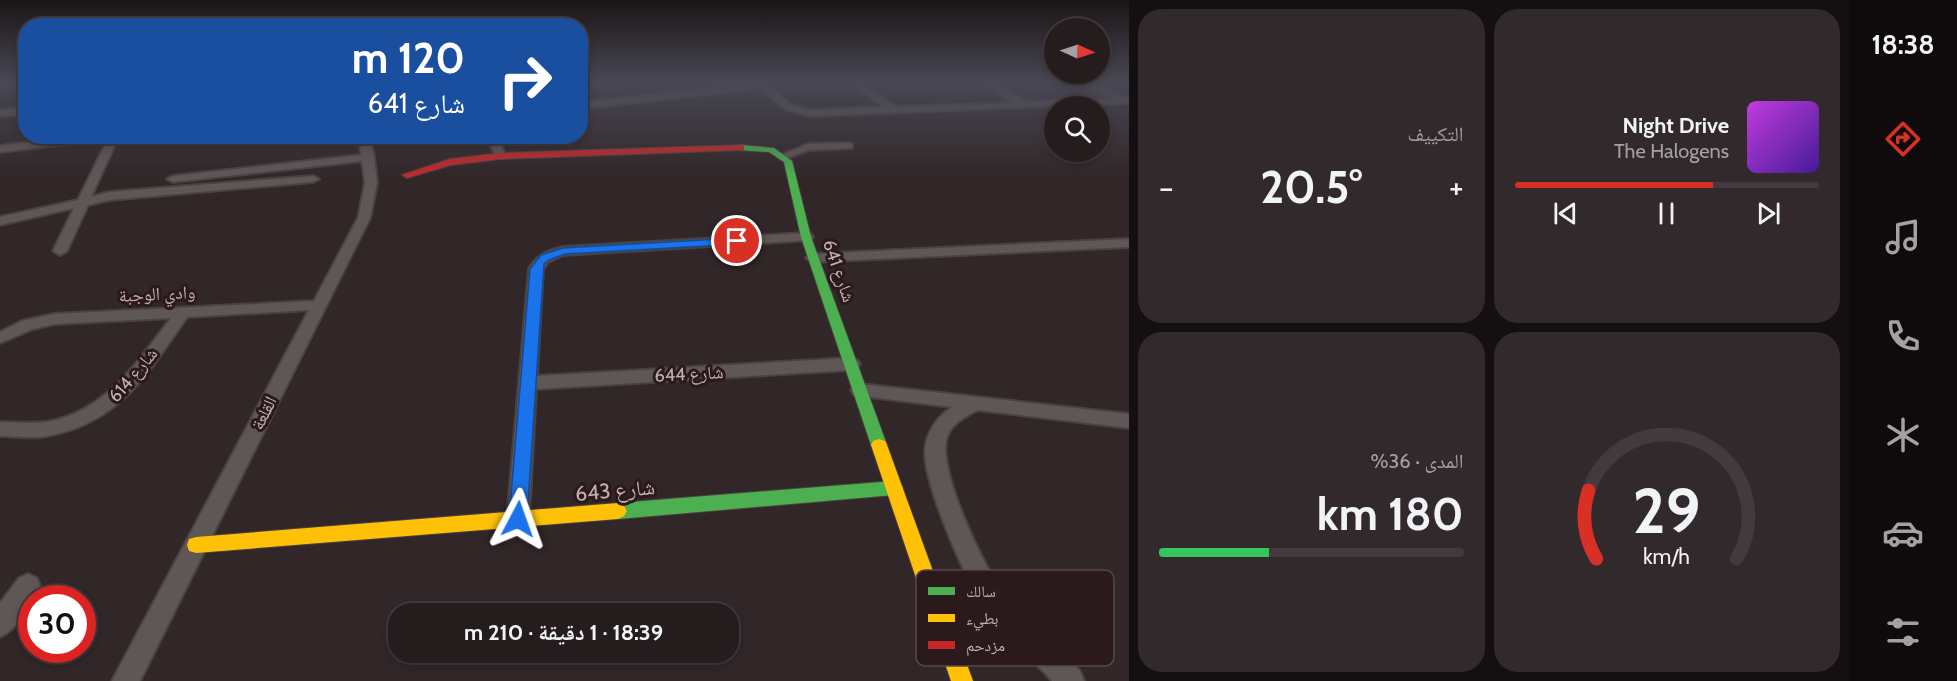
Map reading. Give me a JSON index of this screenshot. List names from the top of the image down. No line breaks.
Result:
{"streets":{"street":["شارع 641","وادي الوجبة","شارع 644","شارع 614","القلعة","شارع 643"]},"crossings":[["شارع 641","شارع 644"],["شارع 641","شارع 643"],["وادي الوجبة","شارع 614"],["وادي الوجبة","القلعة"],["القلعة","شارع 643"]],"legend":["سالك","بطيء","مزدحم"],"north":"right","page":{"tabs":"18:38","tile":["التكييف",["المدى · 36%","180 km"]],"turn":["120 m","شارع 641"],"song":["Night Drive","The Halogens"],"heat":["−","20.5°","+"],"limit":"30","trip":"18:39 · 1 دقيقة · 210 m","gauge":["29","km/h"]}}
